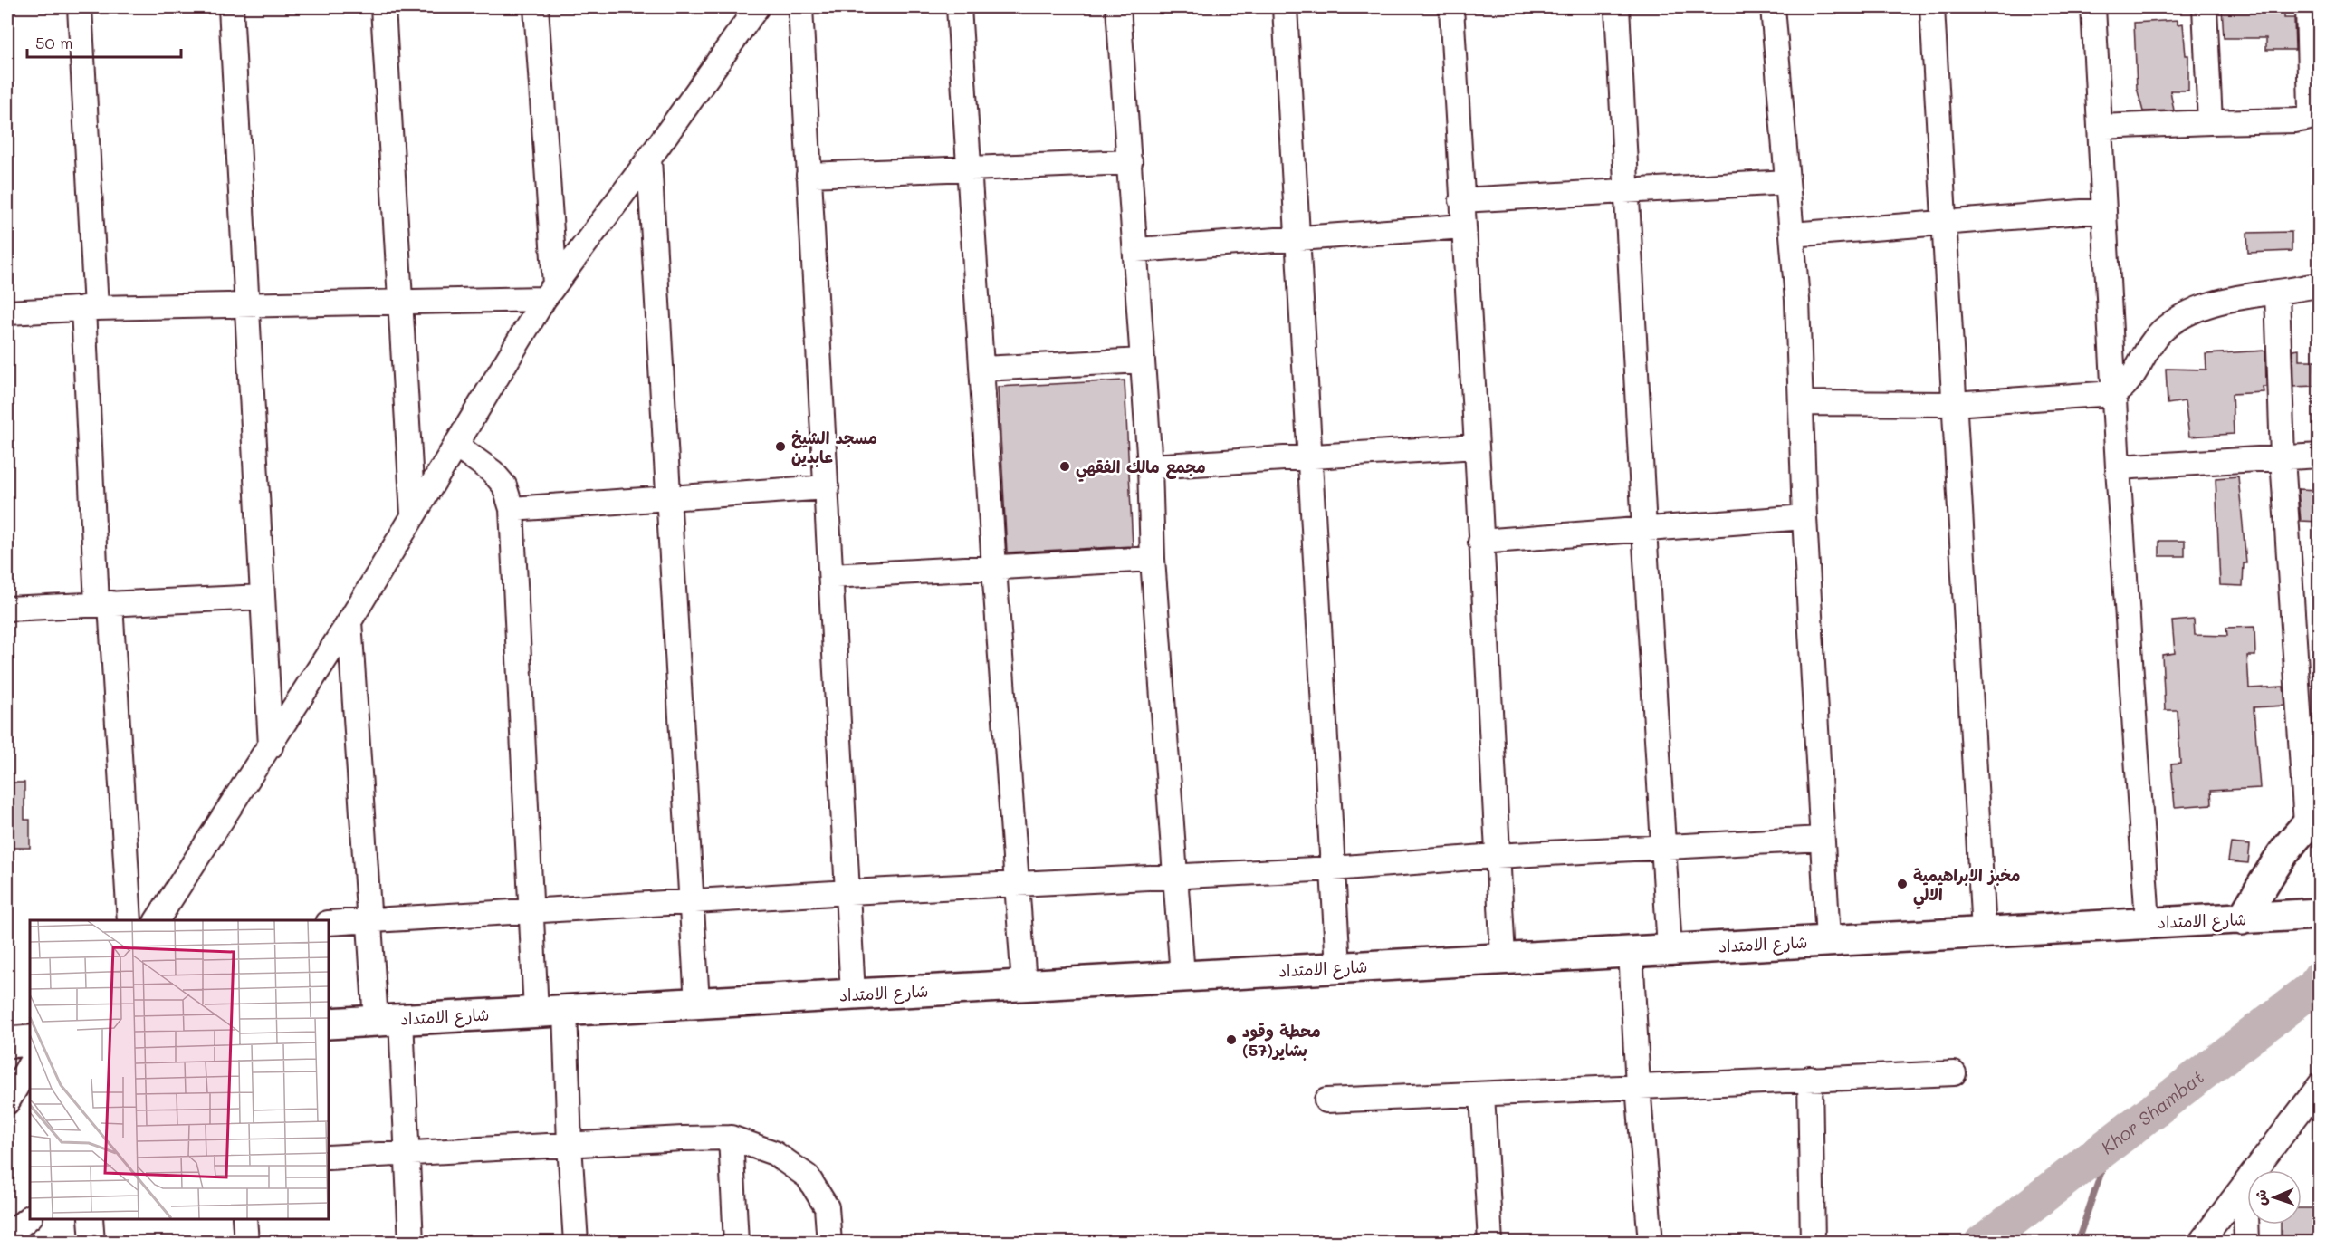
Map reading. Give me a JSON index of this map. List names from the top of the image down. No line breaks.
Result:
{"streets":{"street":["شارع الامتداد"]},"water":["Khor Shambat"],"places":["مسجد الشيخ عابدين","مجمع مالك الفقهي","مخبز الابراهيمية الالي","محطة وقود بشاير(57)"],"scale_bar":"50 m","north":"left"}
